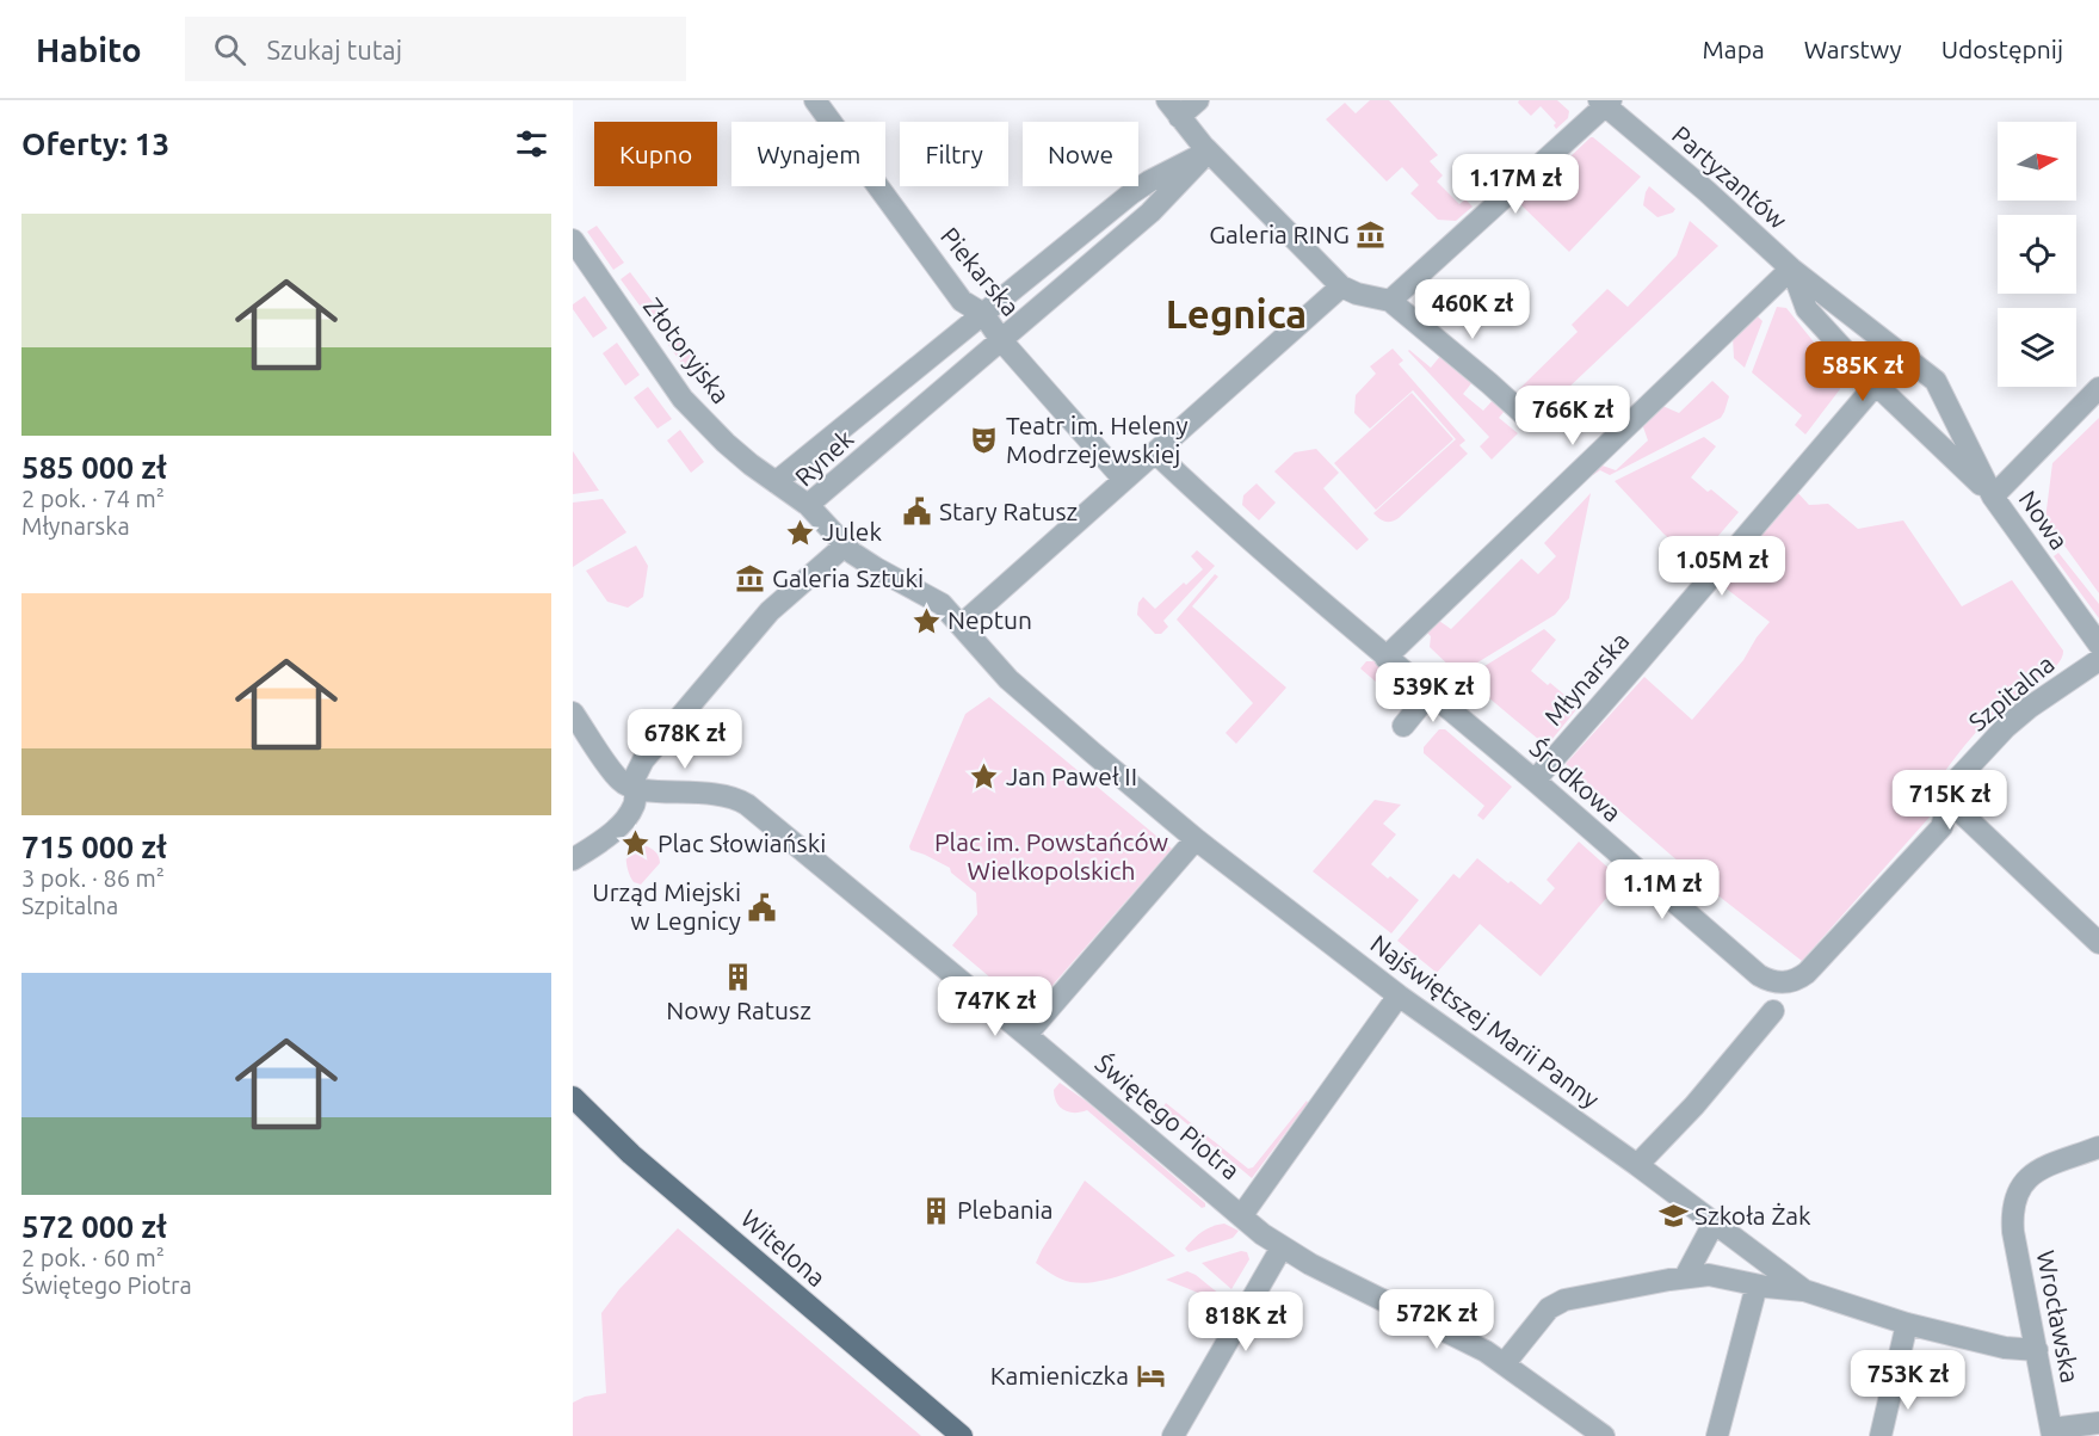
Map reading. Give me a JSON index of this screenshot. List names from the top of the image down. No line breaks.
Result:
{"streets":{"main road":["Witelona"],"street":["Partyzantów","Piekarska","Złotoryjska","Rynek","Nowa","Młynarska","Szpitalna","Środkowa","Najświętszej Marii Panny","Świętego Piotra","Wrocławska"]},"crossings":[["Partyzantów","Nowa"],["Piekarska","Rynek"],["Złotoryjska","Rynek"],["Rynek","Najświętszej Marii Panny"],["Młynarska","Środkowa"],["Szpitalna","Środkowa"],["Najświętszej Marii Panny","Wrocławska"]],"districts":["Legnica"],"parks":["Plac im. Powstańców Wielkopolskich"],"places":{"museum":["Galeria RING","Galeria Sztuki"],"theatre":["Teatr im. Heleny Modrzejewskiej"],"public building":["Stary Ratusz","Urząd Miejski w Legnicy"],"place":["Julek","Neptun","Jan Paweł II","Plac Słowiański"],"building":["Nowy Ratusz","Plebania"],"school or university":["Szkoła Żak"],"hotel":["Kamieniczka"]},"north":"right","page":{"header":"Habito","search":"Szukaj tutaj","nav":["Mapa","Warstwy","Udostępnij"],"heading":"Oferty: 13","chip":["Kupno","Wynajem","Filtry","Nowe"],"price":["1.17M zł","460K zł","585K zł","766K zł","1.05M zł","539K zł","678K zł","715K zł","1.1M zł","747K zł","572K zł","818K zł","753K zł"],"list":[{"name":"585 000 zł","note":"2 pok. · 74 m² · Młynarska"},{"name":"715 000 zł","note":"3 pok. · 86 m² · Szpitalna"},{"name":"572 000 zł","note":"2 pok. · 60 m² · Świętego Piotra"}]}}
